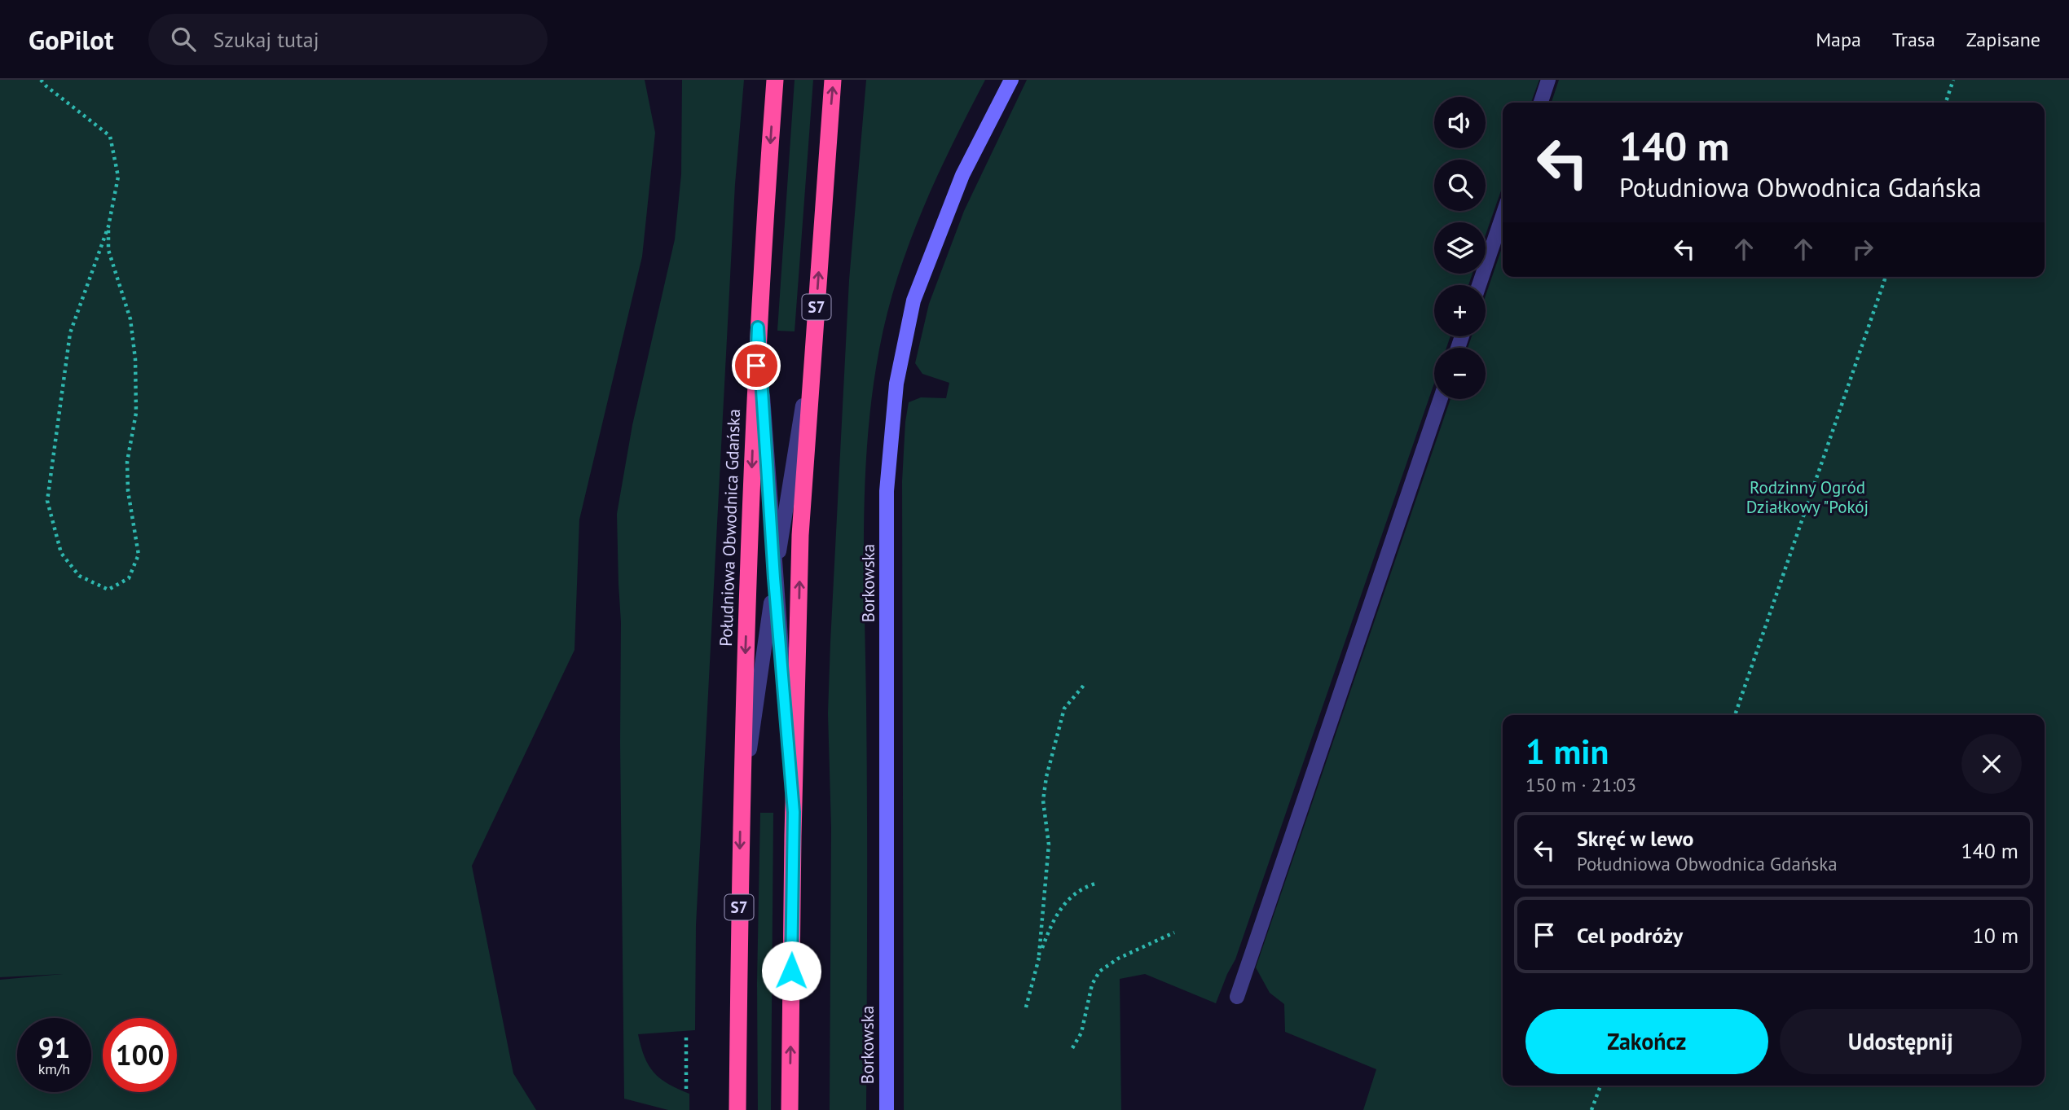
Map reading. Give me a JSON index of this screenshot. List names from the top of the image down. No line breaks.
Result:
{"streets":{"highway":["S7","Południowa Obwodnica Gdańska"],"street":["Borkowska"]},"crossings":[["S7","Południowa Obwodnica Gdańska"]],"parks":["Rodzinny Ogród Działkowy \"Pokój"],"page":{"header":"GoPilot","search":"Szukaj tutaj","nav":["Mapa","Trasa","Zapisane"],"map_buttons":["+","−"],"turn":["140 m","Południowa Obwodnica Gdańska"],"heading":["1 min","150 m · 21:03"],"list":[{"name":"Skręć w lewo","note":"Południowa Obwodnica Gdańska","value":"140 m"},{"name":"Cel podróży","value":"10 m"}],"buttons":["Zakończ","Udostępnij"],"speed":"91 km/h","limit":"100"}}
